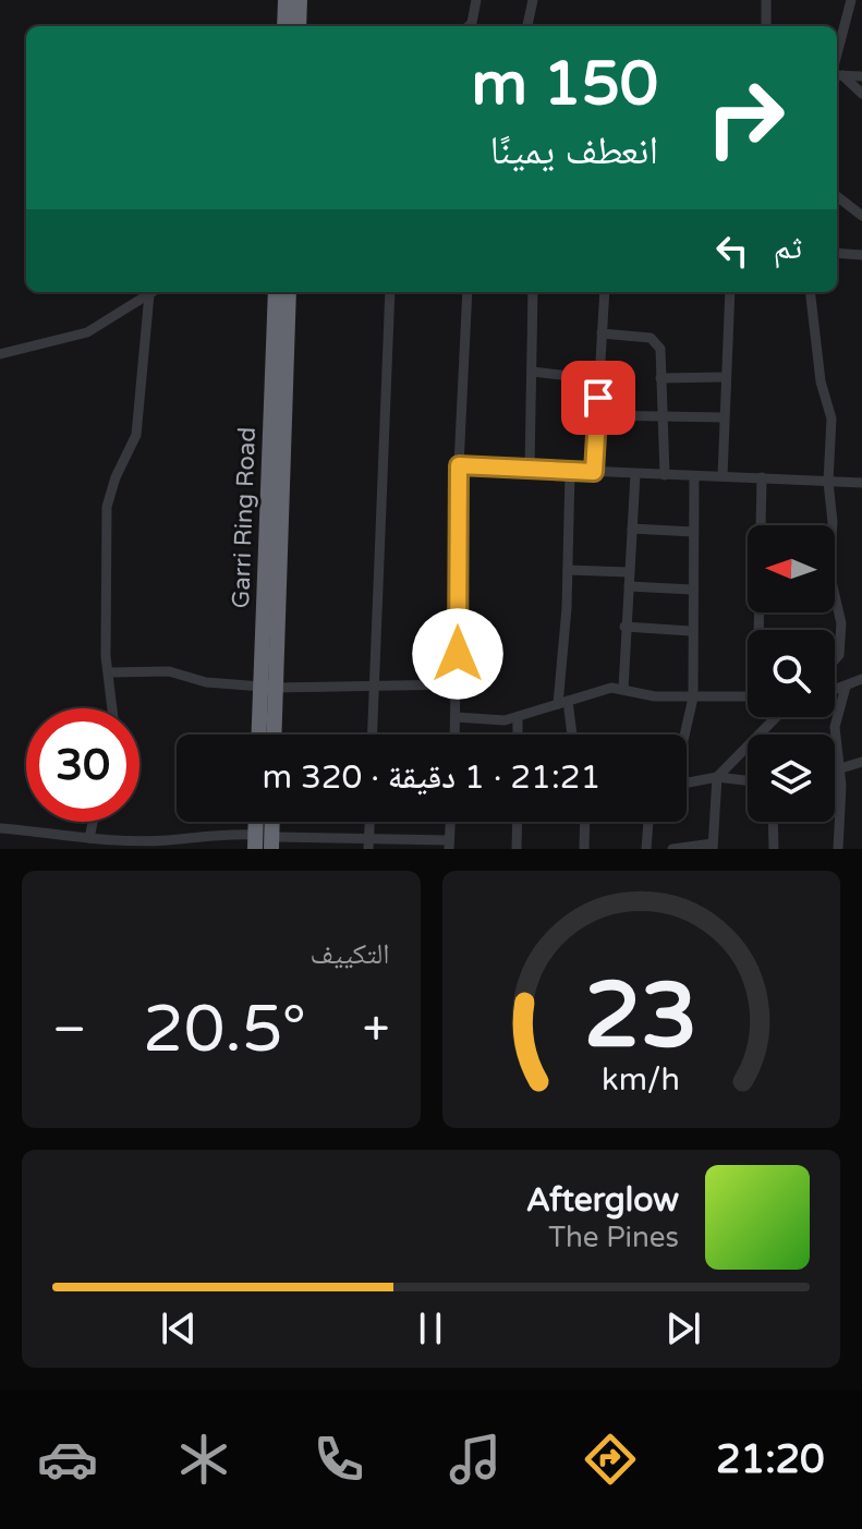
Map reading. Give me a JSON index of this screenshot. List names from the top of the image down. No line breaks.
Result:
{"streets":{"highway":["Garri Ring Road"]},"north":"left","page":{"turn":["150 m","انعطف يمينًا"],"then":"ثم","limit":"30","trip":"21:21 · 1 دقيقة · 320 m","tile":"التكييف","heat":["−","20.5°","+"],"song":["Afterglow","The Pines"],"tabs":"21:20","gauge":["23","km/h"]}}
